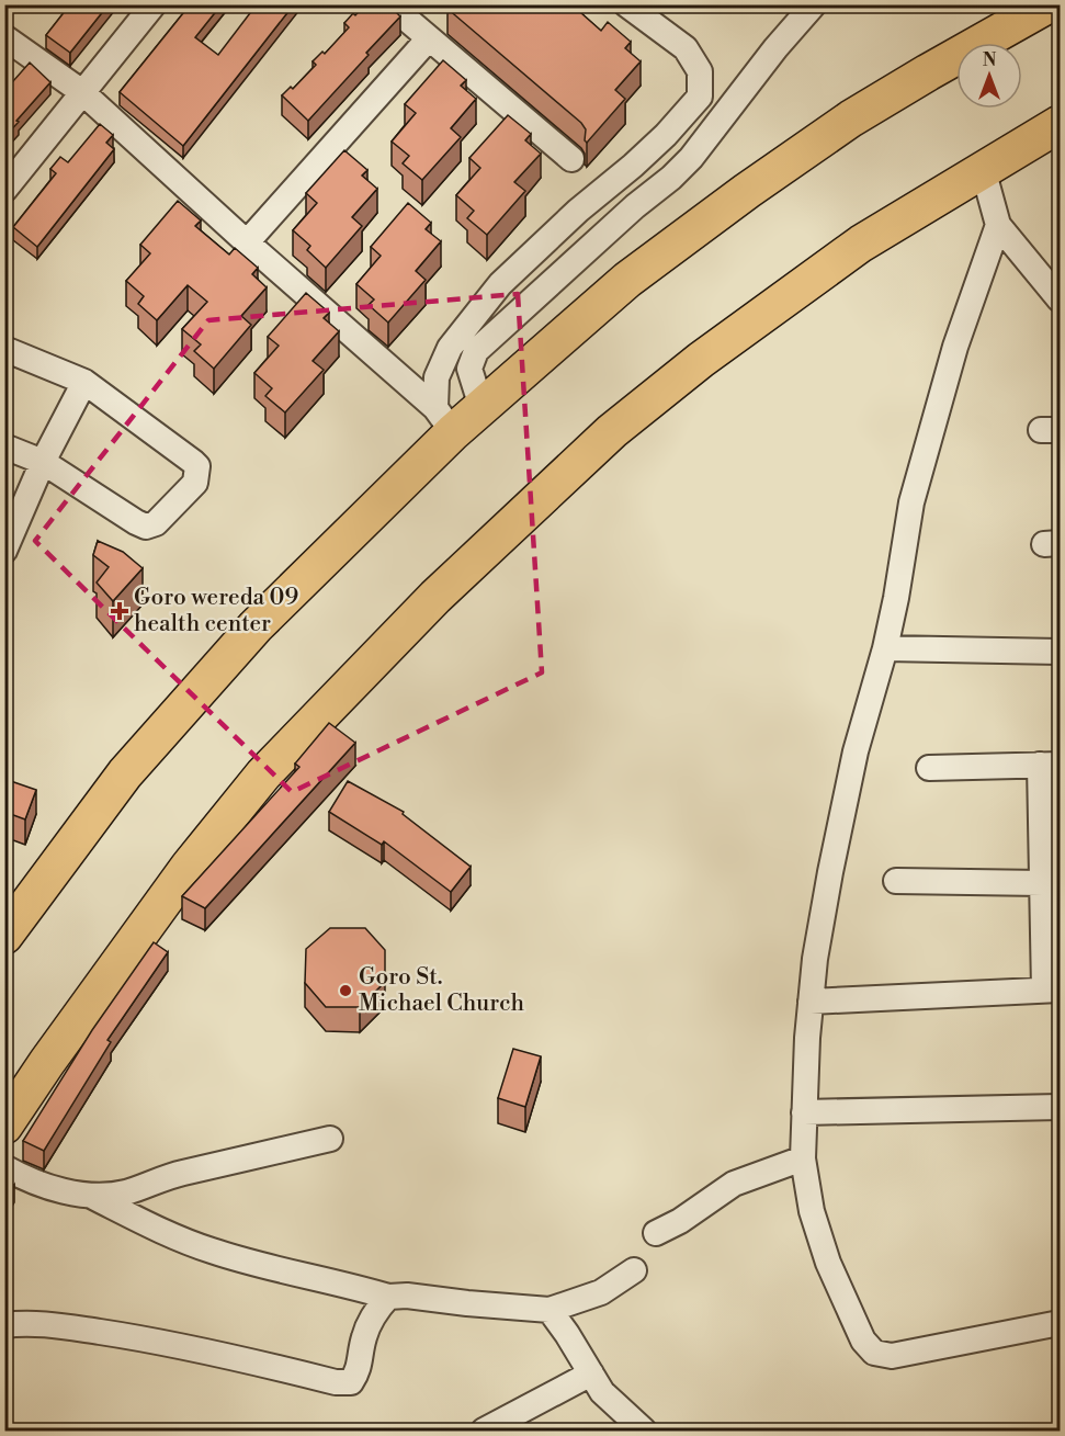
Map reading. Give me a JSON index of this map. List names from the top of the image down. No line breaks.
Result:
{"places":{"health":["Goro wereda 09 health center"],"other":["Goro St. Michael Church"]},"north":"top"}
